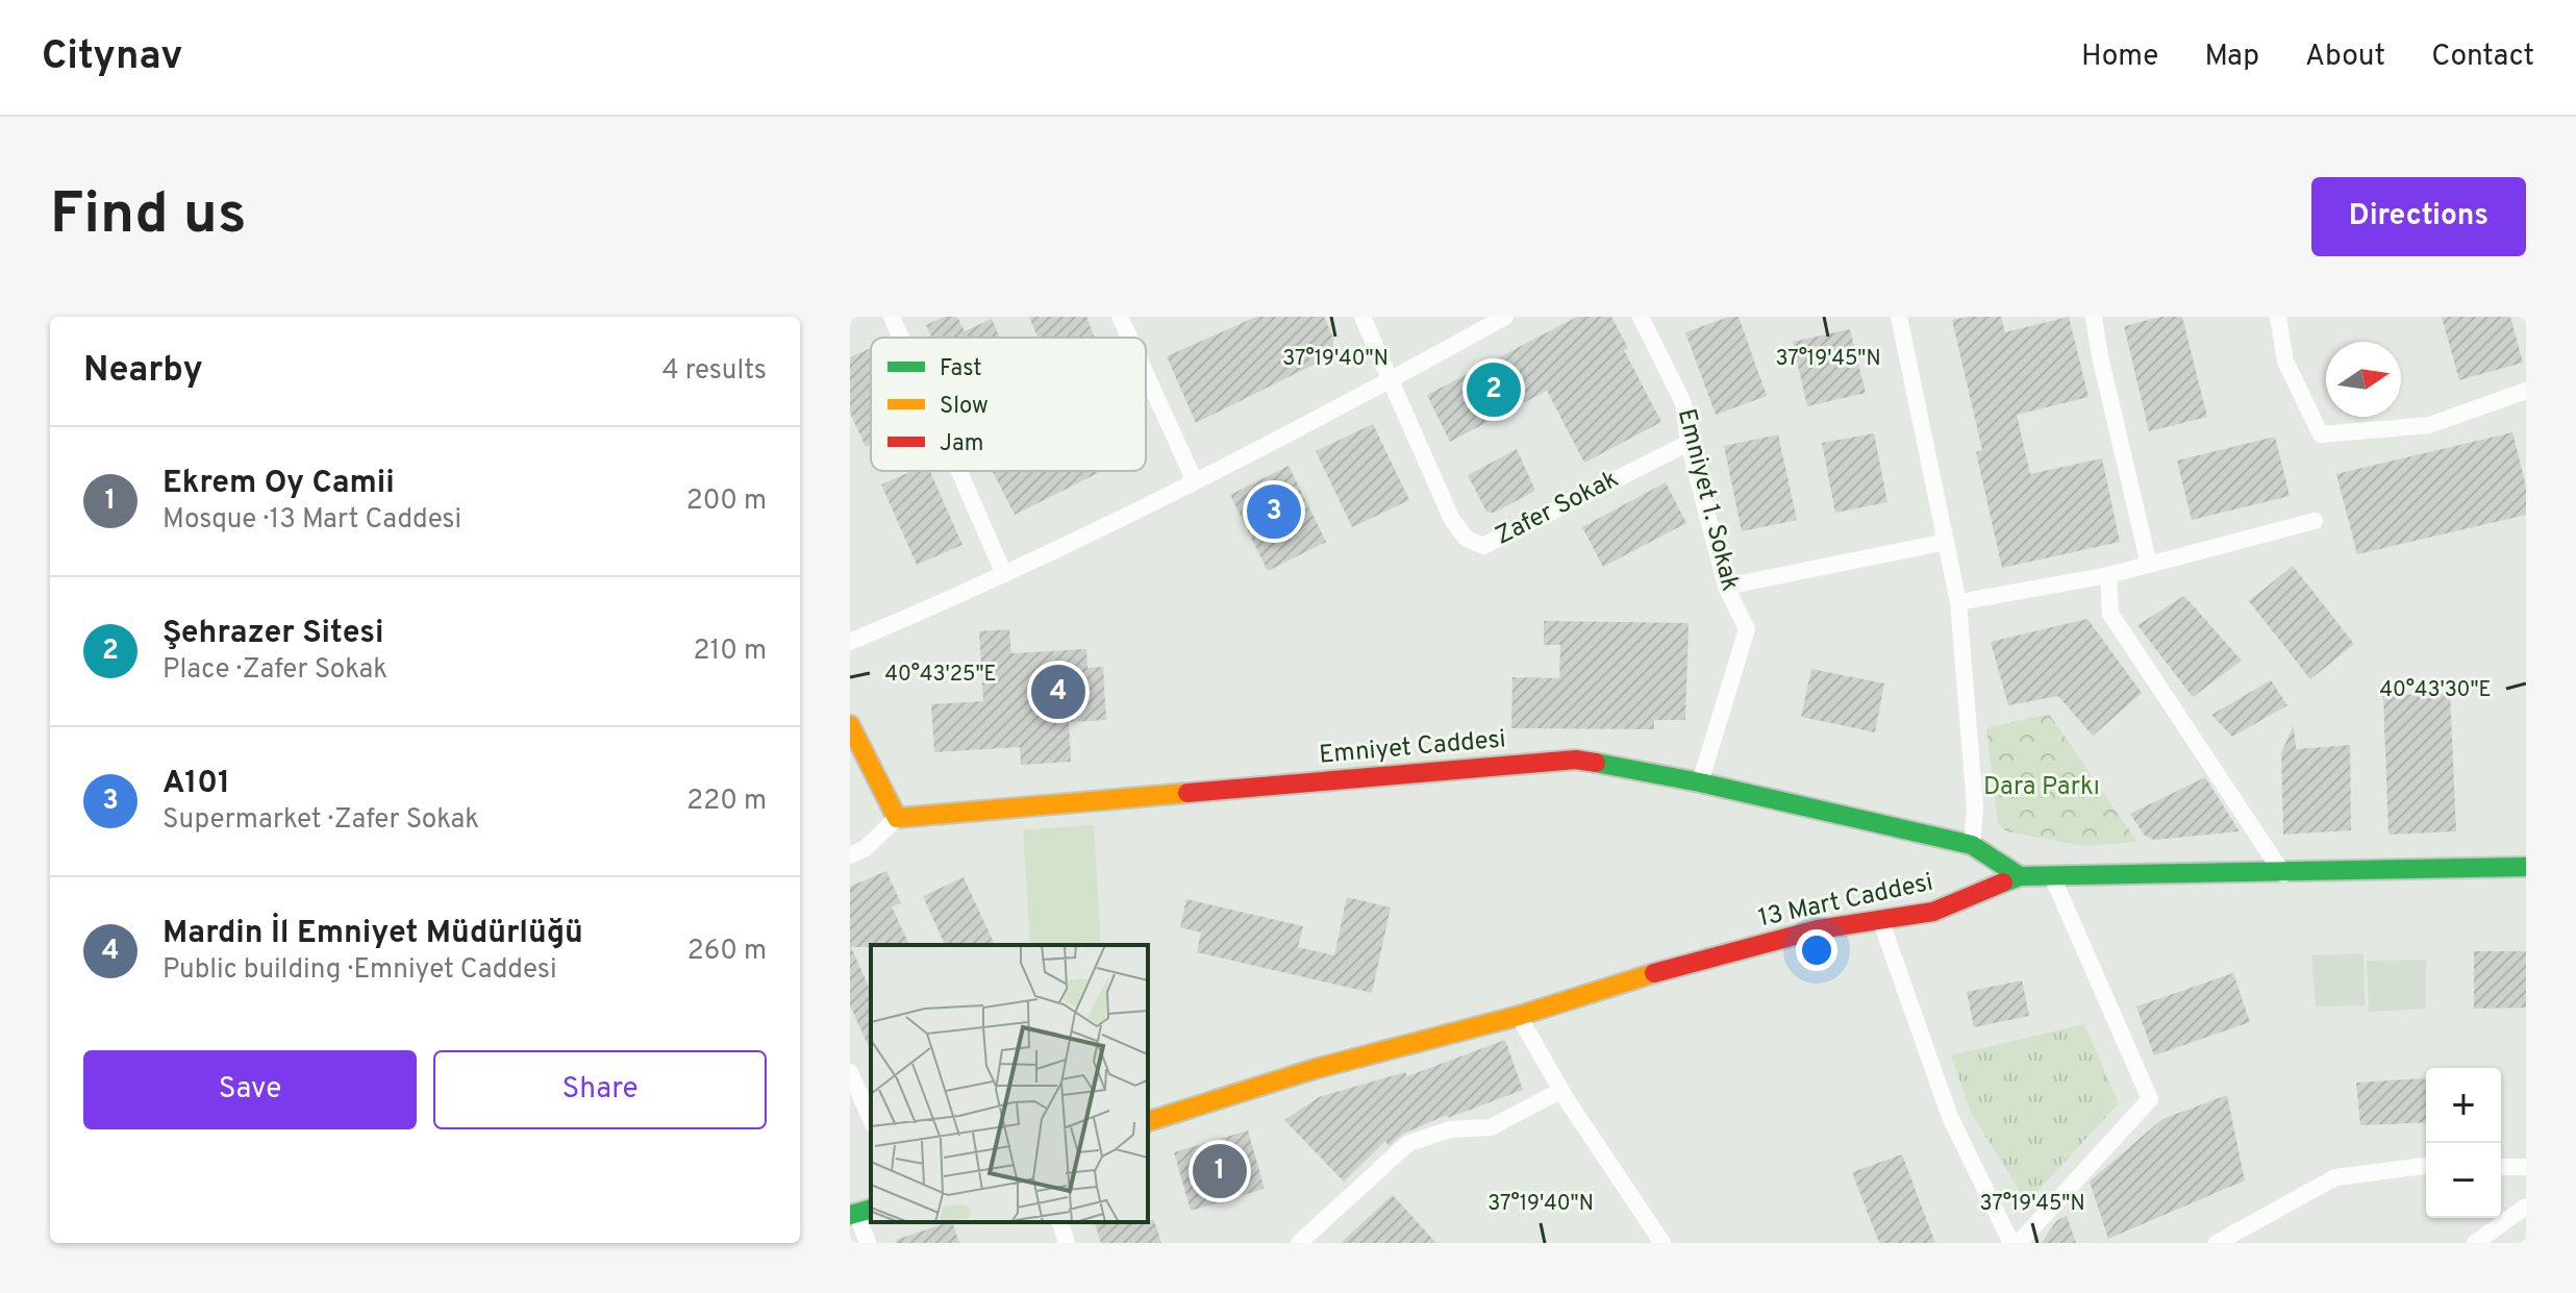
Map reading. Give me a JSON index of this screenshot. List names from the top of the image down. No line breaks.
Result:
{"streets":{"street":["Emniyet 1. Sokak","Zafer Sokak","Emniyet Caddesi","13 Mart Caddesi"]},"crossings":[["Emniyet 1. Sokak","Zafer Sokak"],["Emniyet 1. Sokak","Emniyet Caddesi"],["Emniyet Caddesi","13 Mart Caddesi"]],"parks":["Dara Parkı"],"legend":["Fast","Slow","Jam"],"north":"right","page":{"header":"Citynav","nav":["Home","Map","About","Contact"],"buttons":["Directions",["Save","Share"]],"title":"Find us","heading":["Nearby","4 results"],"pins":["2","3","4","1"],"list":[{"mark":"1","name":"Ekrem Oy Camii","note":"Mosque · 13 Mart Caddesi","value":"200 m"},{"mark":"2","name":"Şehrazer Sitesi","note":"Place · Zafer Sokak","value":"210 m"},{"mark":"3","name":"A101","note":"Supermarket · Zafer Sokak","value":"220 m"},{"mark":"4","name":"Mardin İl Emniyet Müdürlüğü","note":"Public building · Emniyet Caddesi","value":"260 m"}],"map_buttons":["+","−"]},"coordinates":["37°19'40\"N","37°19'45\"N","40°43'25\"E","40°43'30\"E"]}
